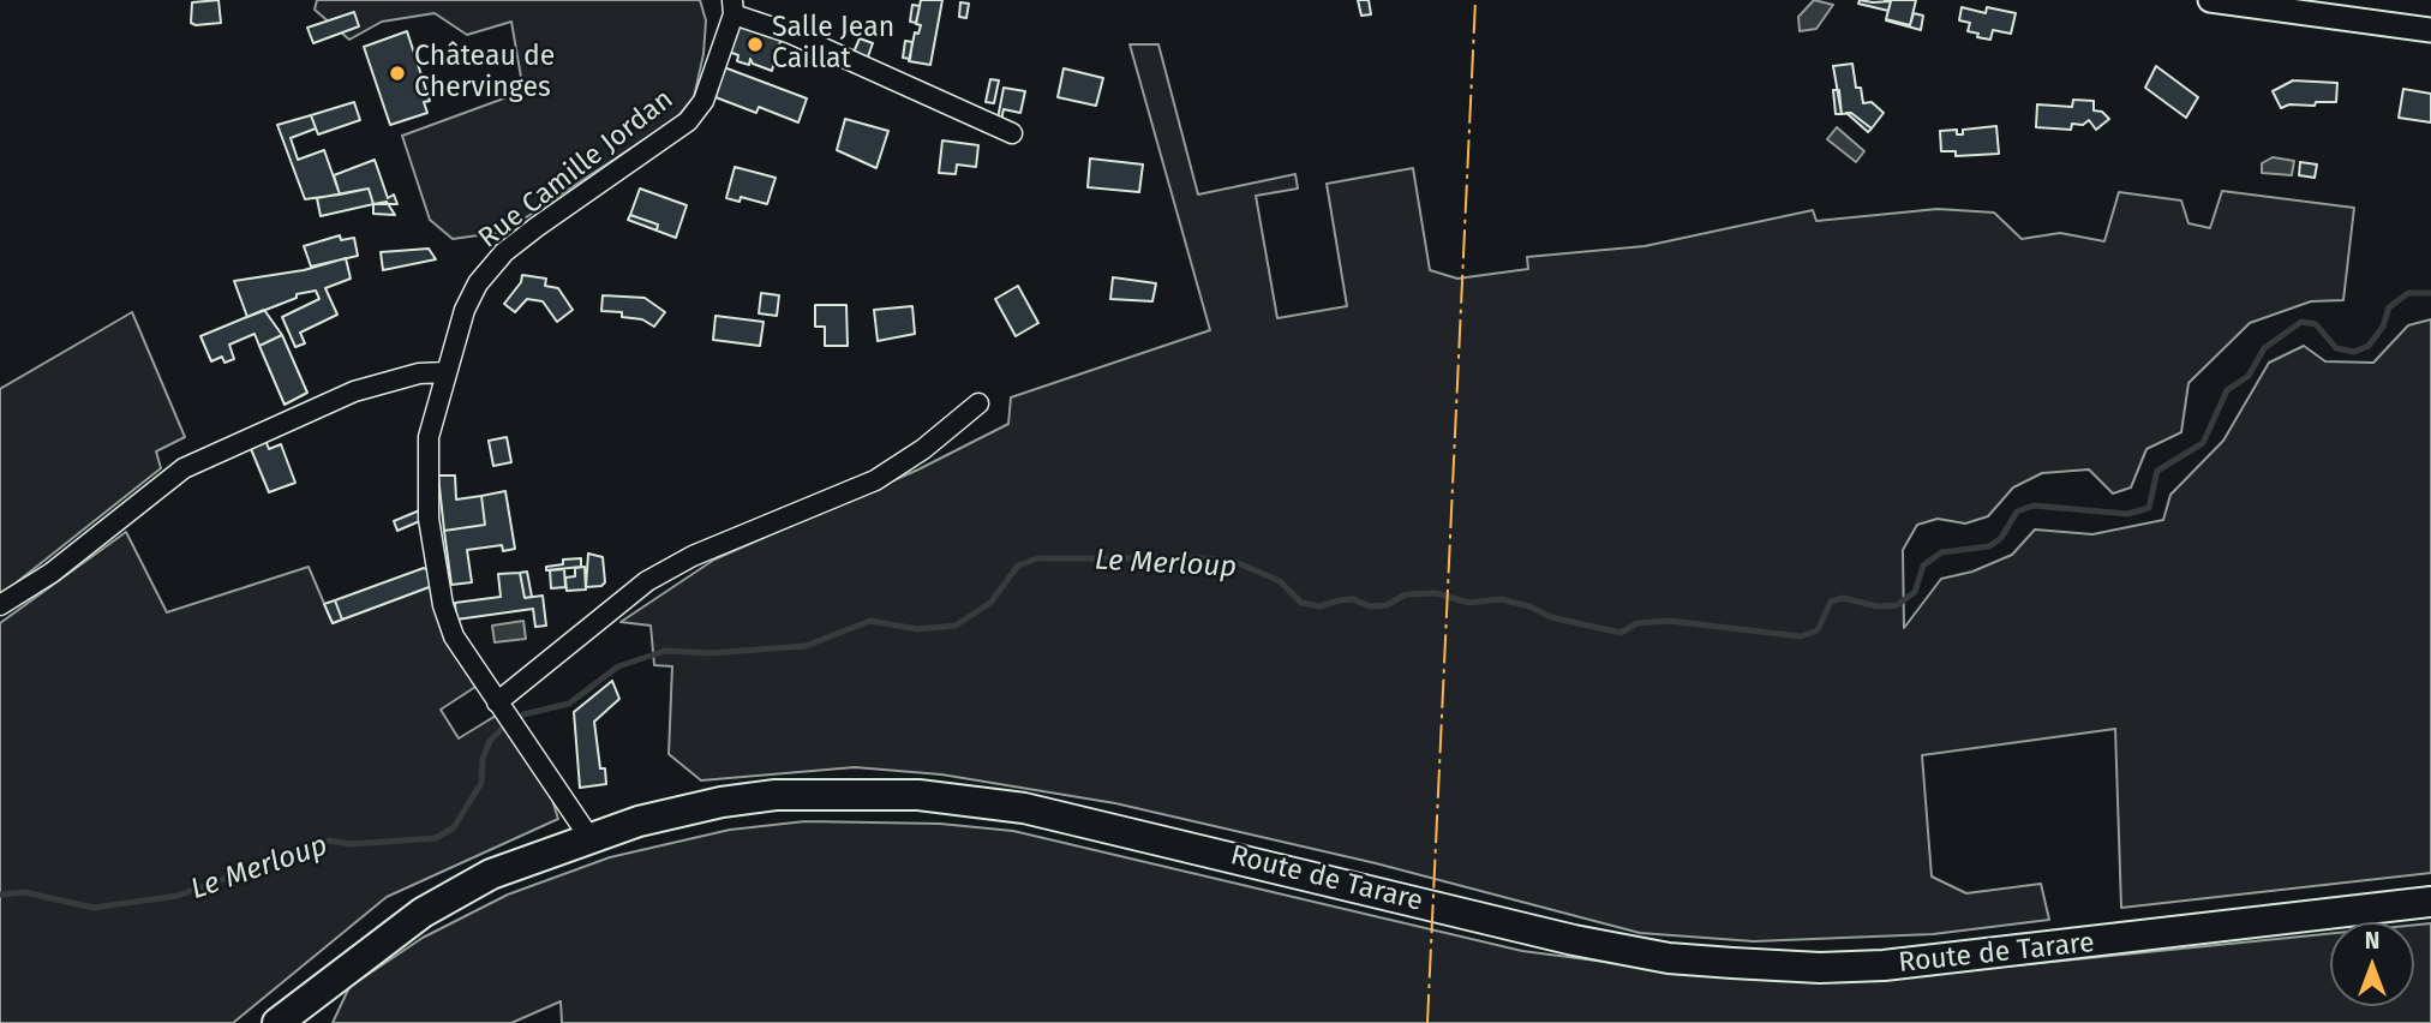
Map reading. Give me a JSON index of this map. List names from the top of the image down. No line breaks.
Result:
{"streets":{"main road":["Route de Tarare"],"street":["Rue Camille Jordan"]},"crossings":[["Rue Camille Jordan","Route de Tarare"]],"water":["Le Merloup"],"places":["Salle Jean Caillat","Château de Chervinges"],"north":"top"}
